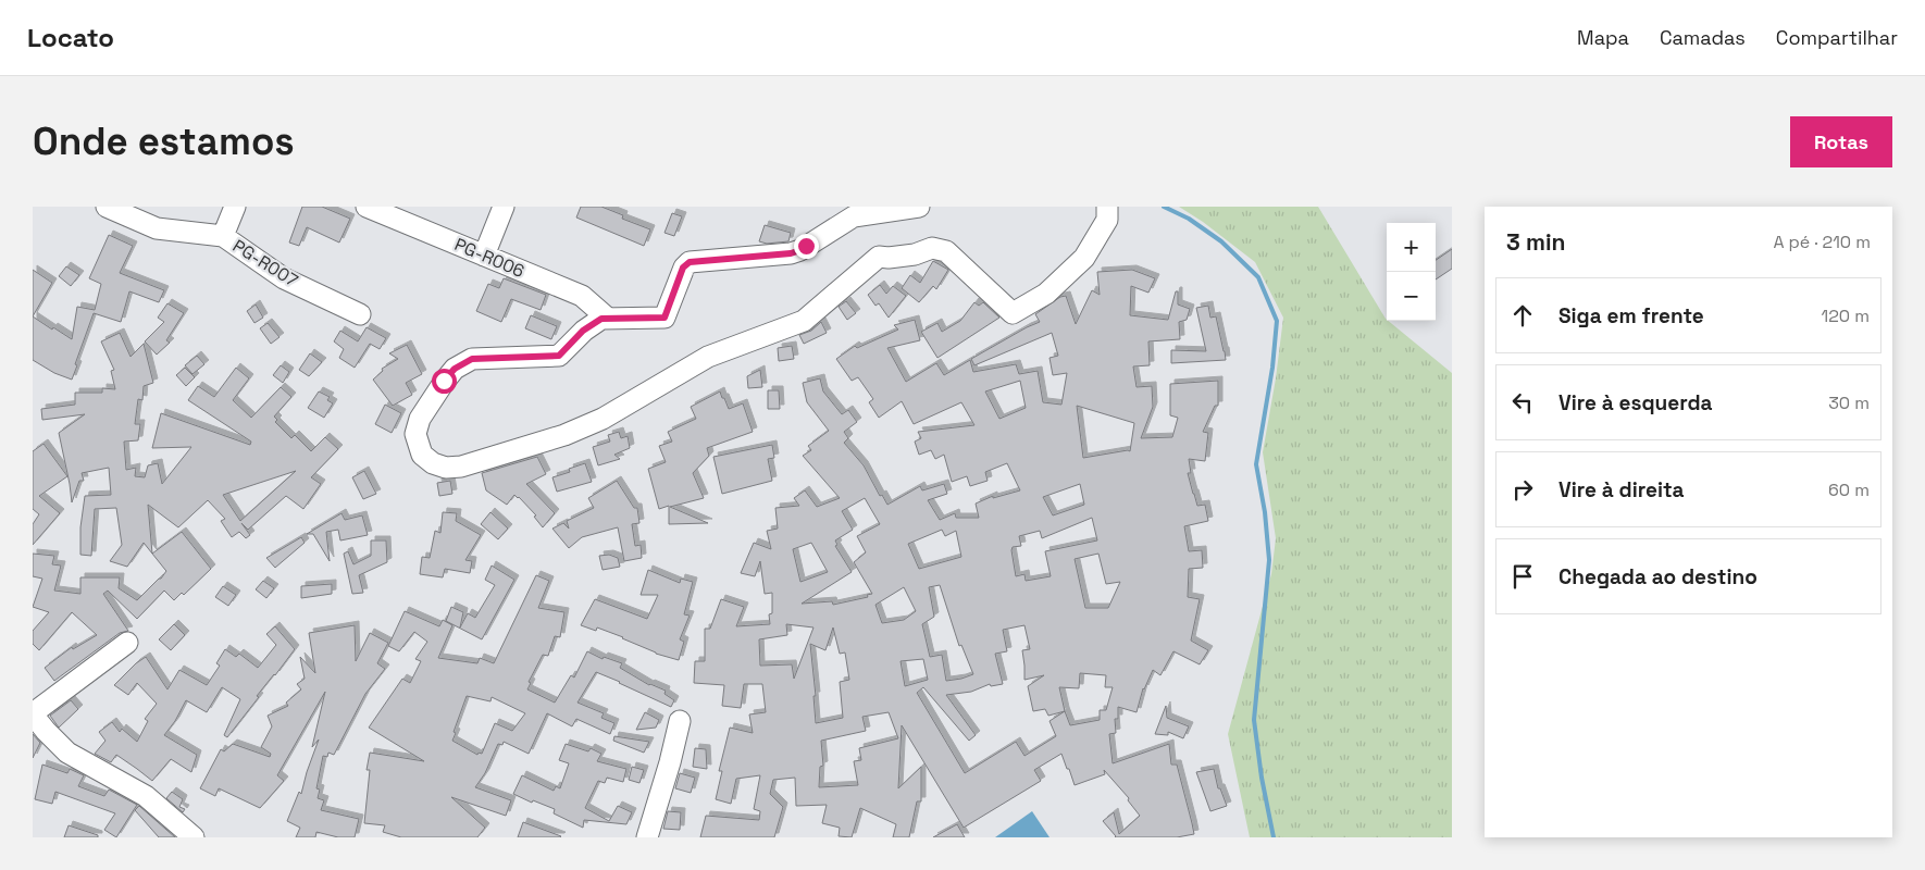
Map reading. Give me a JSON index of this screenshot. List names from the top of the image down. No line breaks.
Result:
{"streets":{"street":["PG-R006","PG-R007"]},"page":{"header":"Locato","nav":["Mapa","Camadas","Compartilhar"],"buttons":"Rotas","title":"Onde estamos","heading":["3 min","A pé · 210 m"],"map_buttons":["+","−"],"list":[["Siga em frente","120 m"],["Vire à esquerda","30 m"],["Vire à direita","60 m"],"Chegada ao destino"]}}
